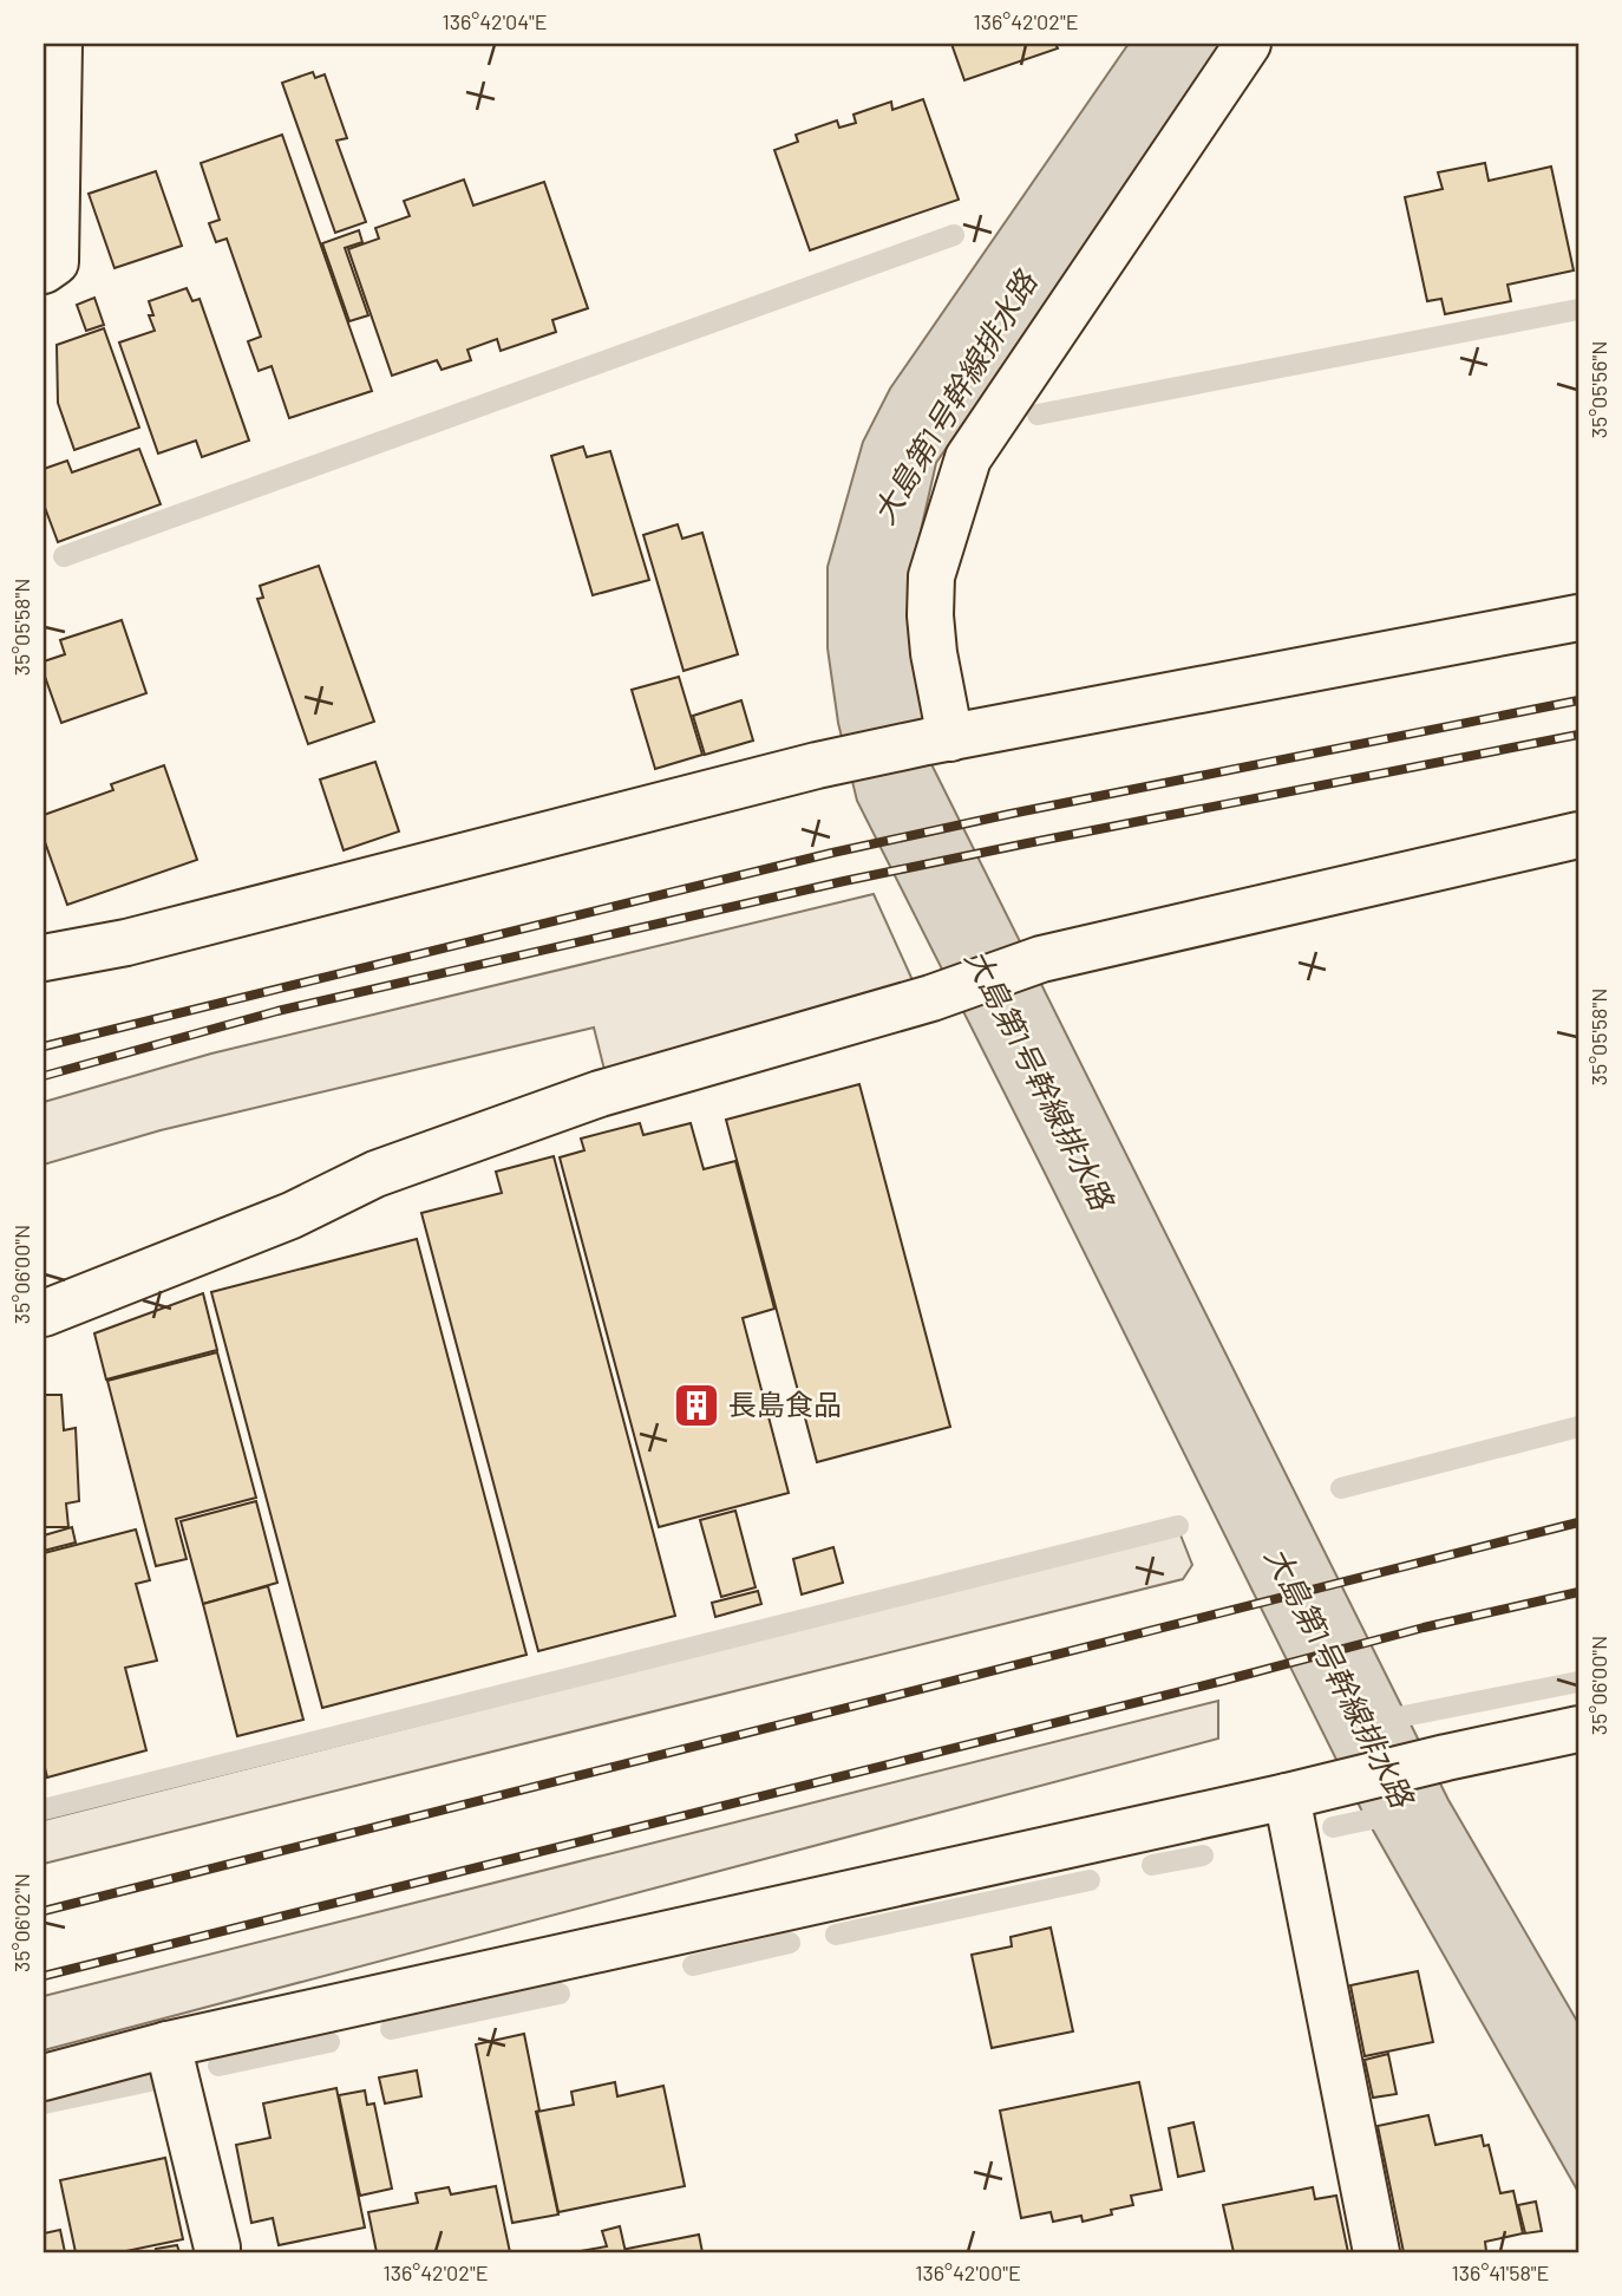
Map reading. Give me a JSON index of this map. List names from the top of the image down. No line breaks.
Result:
{"water":["大島第1号幹線排水路"],"places":{"building":["長島食品"]},"coordinates":["136°42'04\"E","136°42'02\"E","35°05'56\"N","35°05'58\"N","35°06'00\"N","35°06'02\"N","136°42'00\"E","136°41'58\"E"]}
